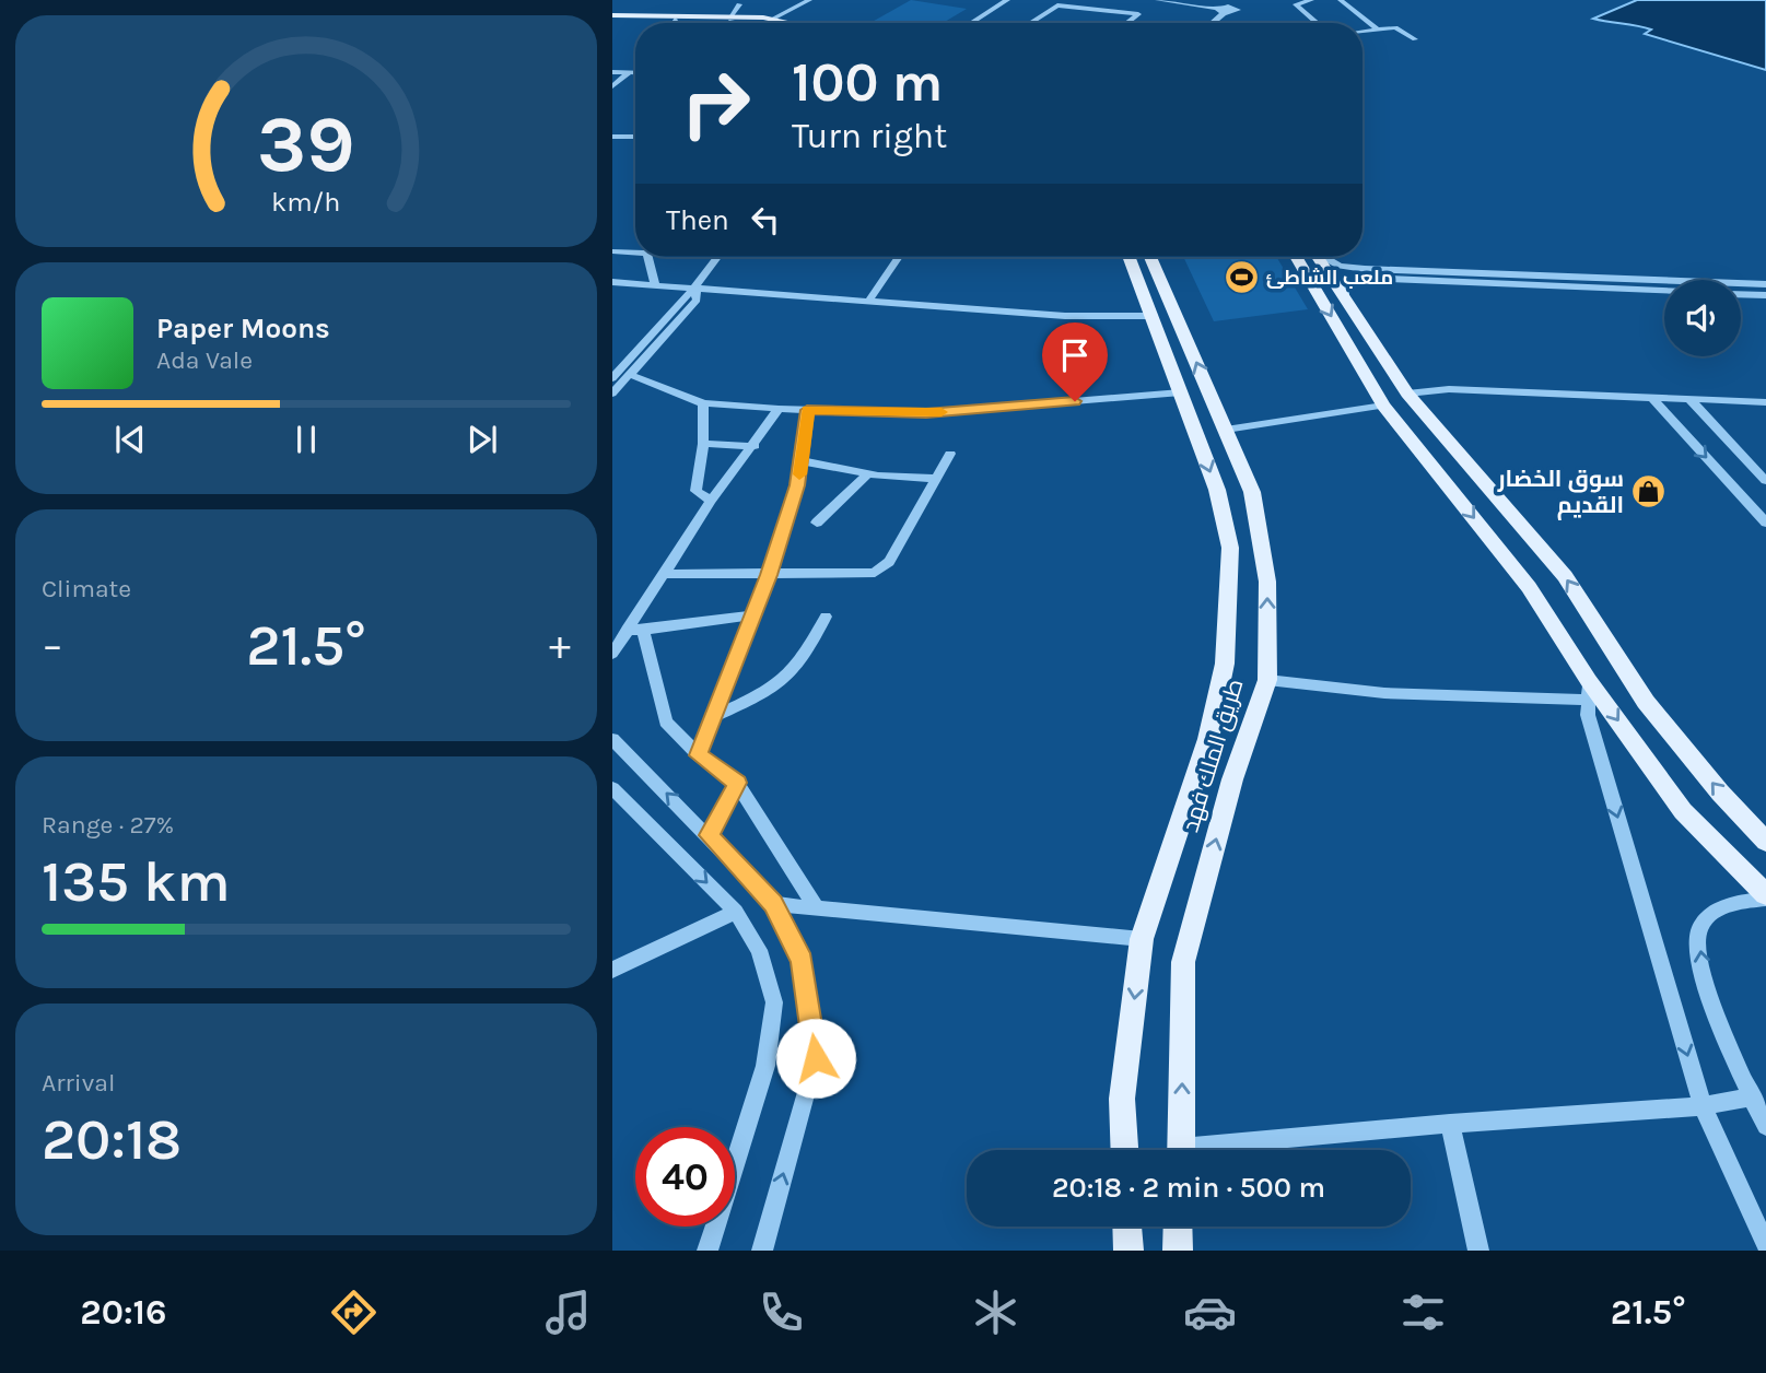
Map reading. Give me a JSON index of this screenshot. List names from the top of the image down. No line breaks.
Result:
{"streets":{"main road":["طريق الملك فهد"]},"places":{"sports":["ملعب الشاطئ"],"shop":["سوق الخضار القديم"]},"page":{"turn":["100 m","Turn right"],"then":"Then","song":["Paper Moons","Ada Vale"],"tile":["Climate",["Range · 27%","135 km"],["Arrival","20:18"]],"heat":["−","21.5°","+"],"limit":"40","trip":"20:18 · 2 min · 500 m","tabs":["20:16","21.5°"],"gauge":["39","km/h"]}}
